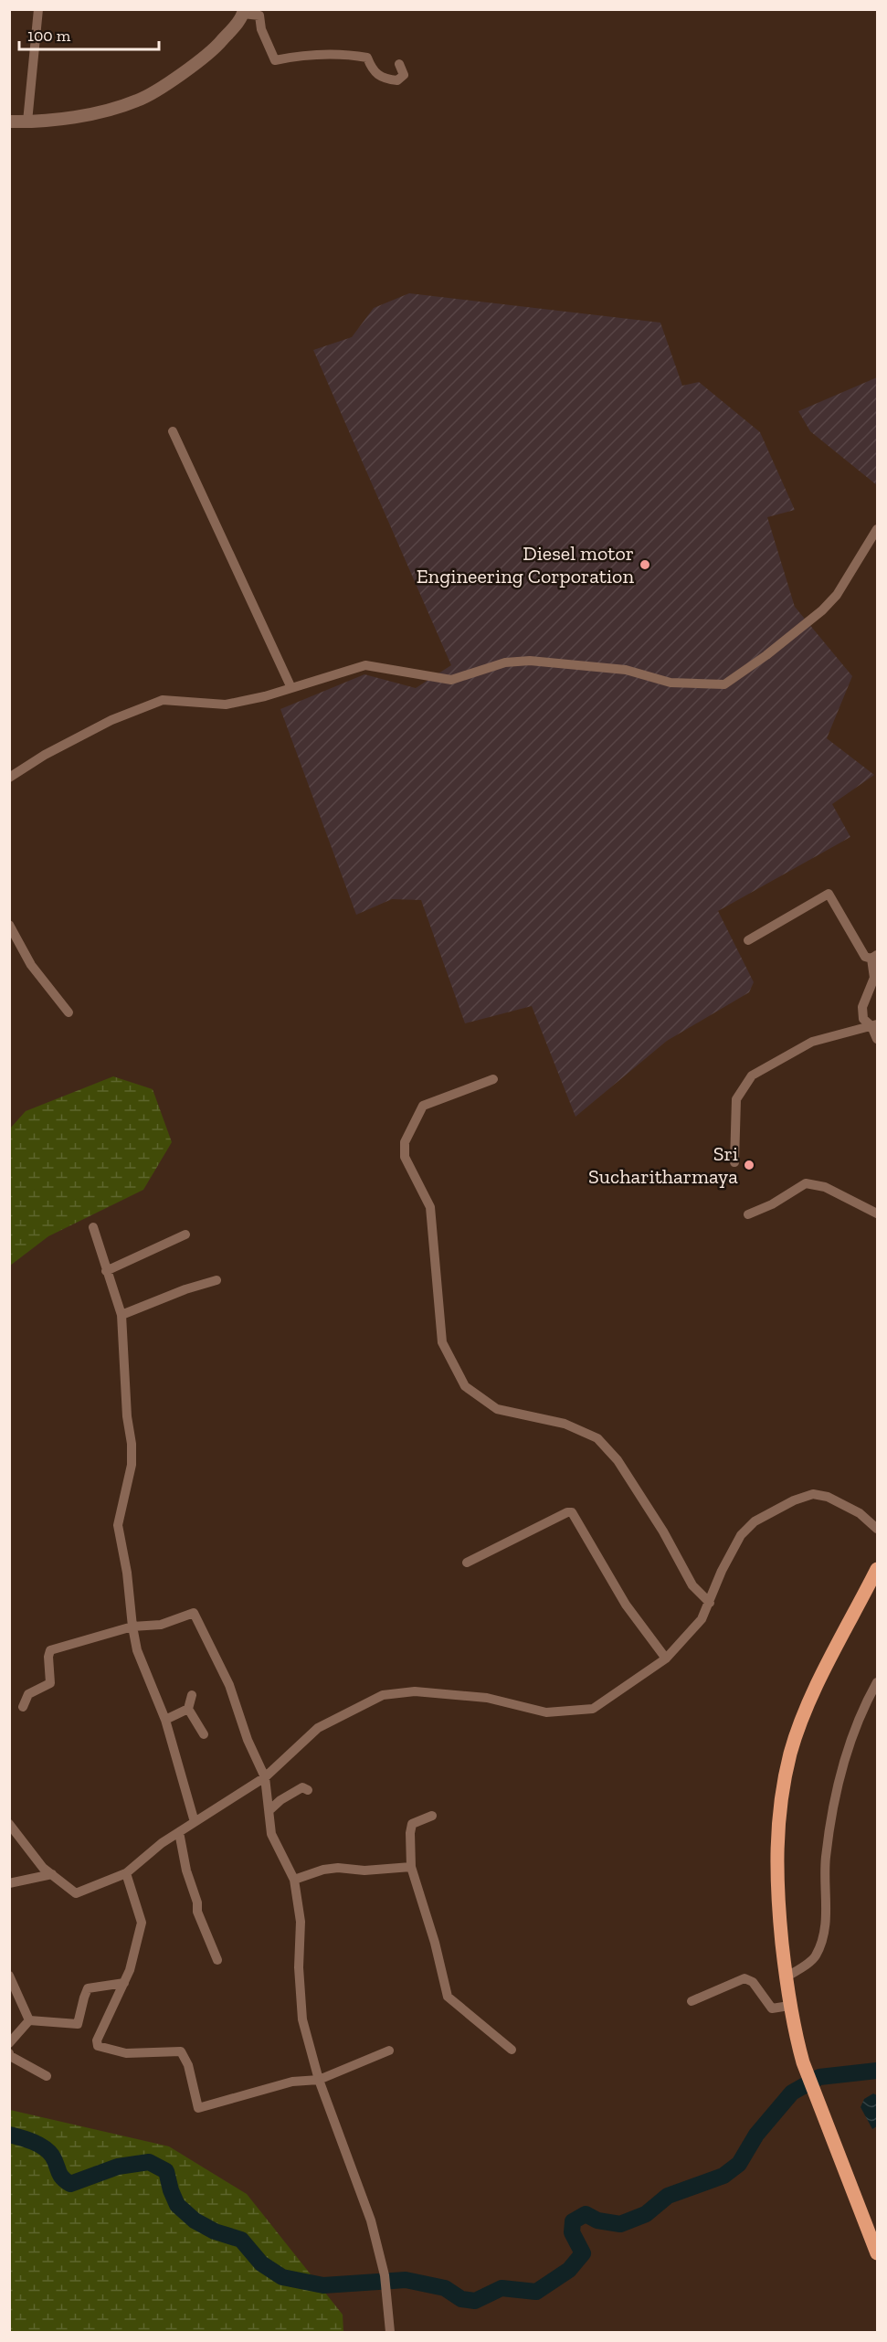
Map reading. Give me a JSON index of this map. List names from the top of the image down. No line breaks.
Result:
{"places":["Diesel motor Engineering Corporation","Sri Sucharitharmaya"],"scale_bar":"100 m"}
